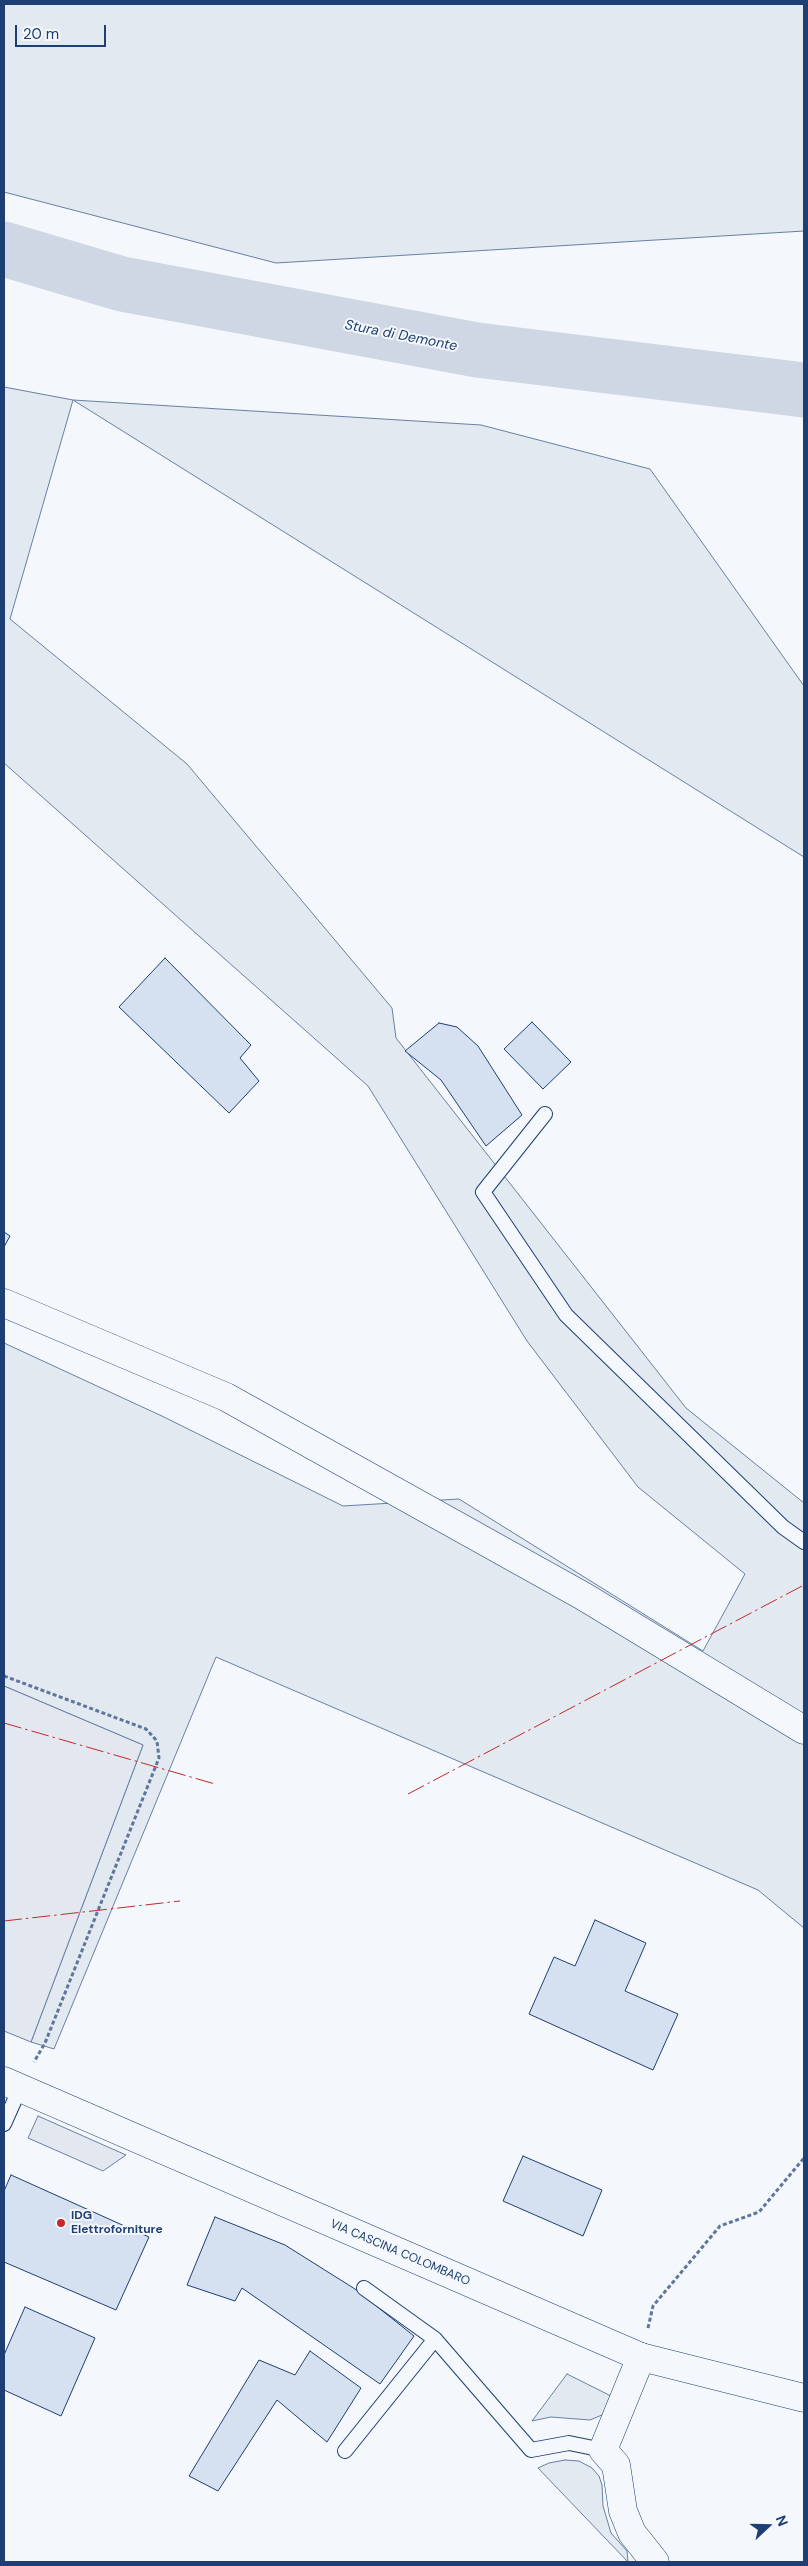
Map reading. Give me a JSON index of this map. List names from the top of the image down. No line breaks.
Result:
{"streets":{"street":["VIA CASCINA COLOMBARO"]},"water":["Stura di Demonte"],"places":["IDG Elettroforniture"],"scale_bar":"20 m","north":"right"}
